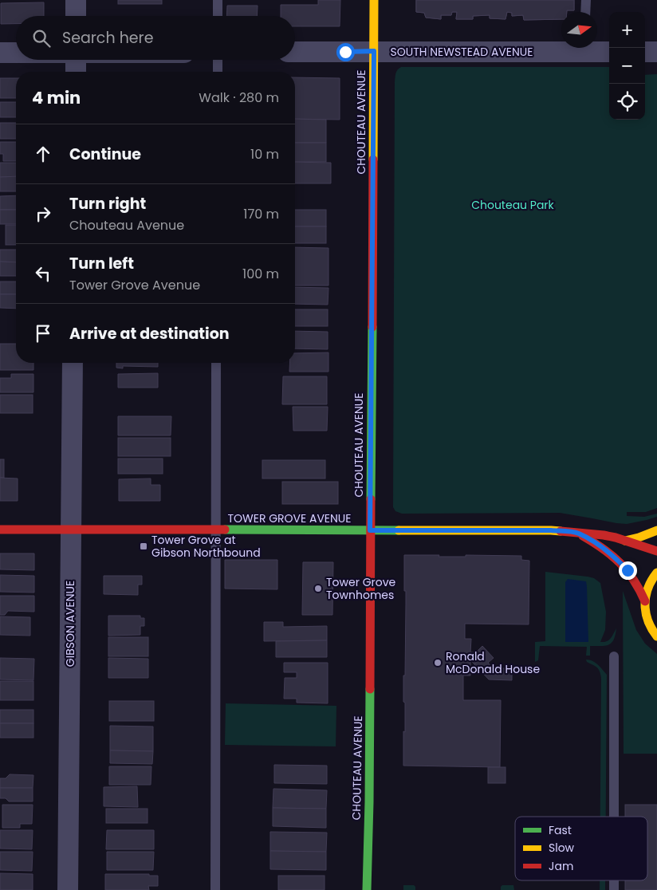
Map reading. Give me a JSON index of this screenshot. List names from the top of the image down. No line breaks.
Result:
{"streets":{"main road":["CHOUTEAU AVENUE","TOWER GROVE AVENUE"],"street":["SOUTH NEWSTEAD AVENUE","GIBSON AVENUE"]},"crossings":[["SOUTH NEWSTEAD AVENUE","CHOUTEAU AVENUE"],["CHOUTEAU AVENUE","TOWER GROVE AVENUE"],["TOWER GROVE AVENUE","GIBSON AVENUE"]],"parks":["Chouteau Park"],"places":{"transit":["Tower Grove at Gibson Northbound"],"other":["Tower Grove Townhomes","Ronald McDonald House"]},"legend":["Fast","Slow","Jam"],"north":"right","page":{"map_buttons":["+","−"],"search":"Search here","heading":["4 min","Walk · 280 m"],"list":[["Continue","10 m"],["Turn right","Chouteau Avenue","170 m"],["Turn left","Tower Grove Avenue","100 m"],"Arrive at destination"]}}
